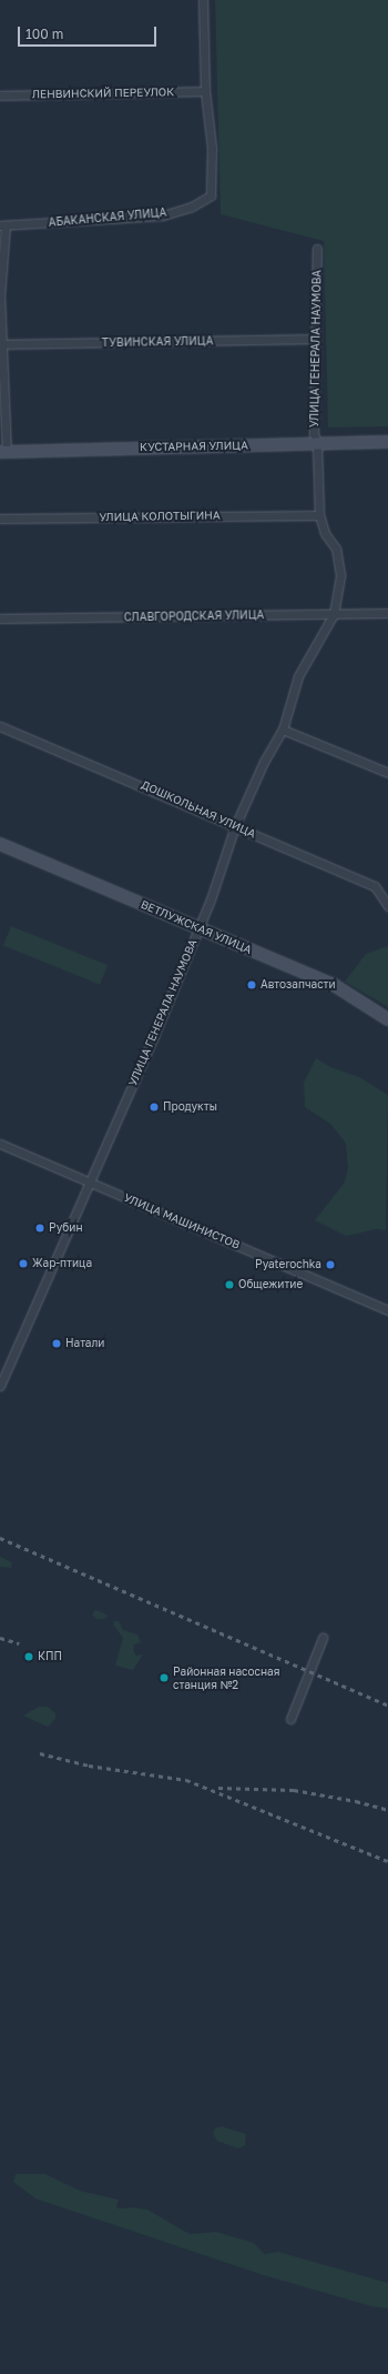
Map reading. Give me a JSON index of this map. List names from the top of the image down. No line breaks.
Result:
{"streets":{"main road":["КУСТАРНАЯ УЛИЦА","ВЕТЛУЖСКАЯ УЛИЦА"],"street":["ЛЕНВИНСКИЙ ПЕРЕУЛОК","АБАКАНСКАЯ УЛИЦА","ТУВИНСКАЯ УЛИЦА","УЛИЦА ГЕНЕРАЛА НАУМОВА","УЛИЦА КОЛОТЫГИНА","СЛАВГОРОДСКАЯ УЛИЦА","ДОШКОЛЬНАЯ УЛИЦА","УЛИЦА МАШИНИСТОВ"]},"crossings":[["ЛЕНВИНСКИЙ ПЕРЕУЛОК","АБАКАНСКАЯ УЛИЦА"],["ТУВИНСКАЯ УЛИЦА","УЛИЦА ГЕНЕРАЛА НАУМОВА"],["УЛИЦА ГЕНЕРАЛА НАУМОВА","КУСТАРНАЯ УЛИЦА"],["УЛИЦА ГЕНЕРАЛА НАУМОВА","УЛИЦА КОЛОТЫГИНА"],["УЛИЦА ГЕНЕРАЛА НАУМОВА","СЛАВГОРОДСКАЯ УЛИЦА"],["УЛИЦА ГЕНЕРАЛА НАУМОВА","ДОШКОЛЬНАЯ УЛИЦА"],["УЛИЦА ГЕНЕРАЛА НАУМОВА","ВЕТЛУЖСКАЯ УЛИЦА"],["УЛИЦА ГЕНЕРАЛА НАУМОВА","УЛИЦА МАШИНИСТОВ"]],"places":["Автозапчасти","Продукты","Рубин","Жар-птица","Pyaterochka","Общежитие","Натали","КПП","Районная насосная станция №2"],"scale_bar":"100 m"}
